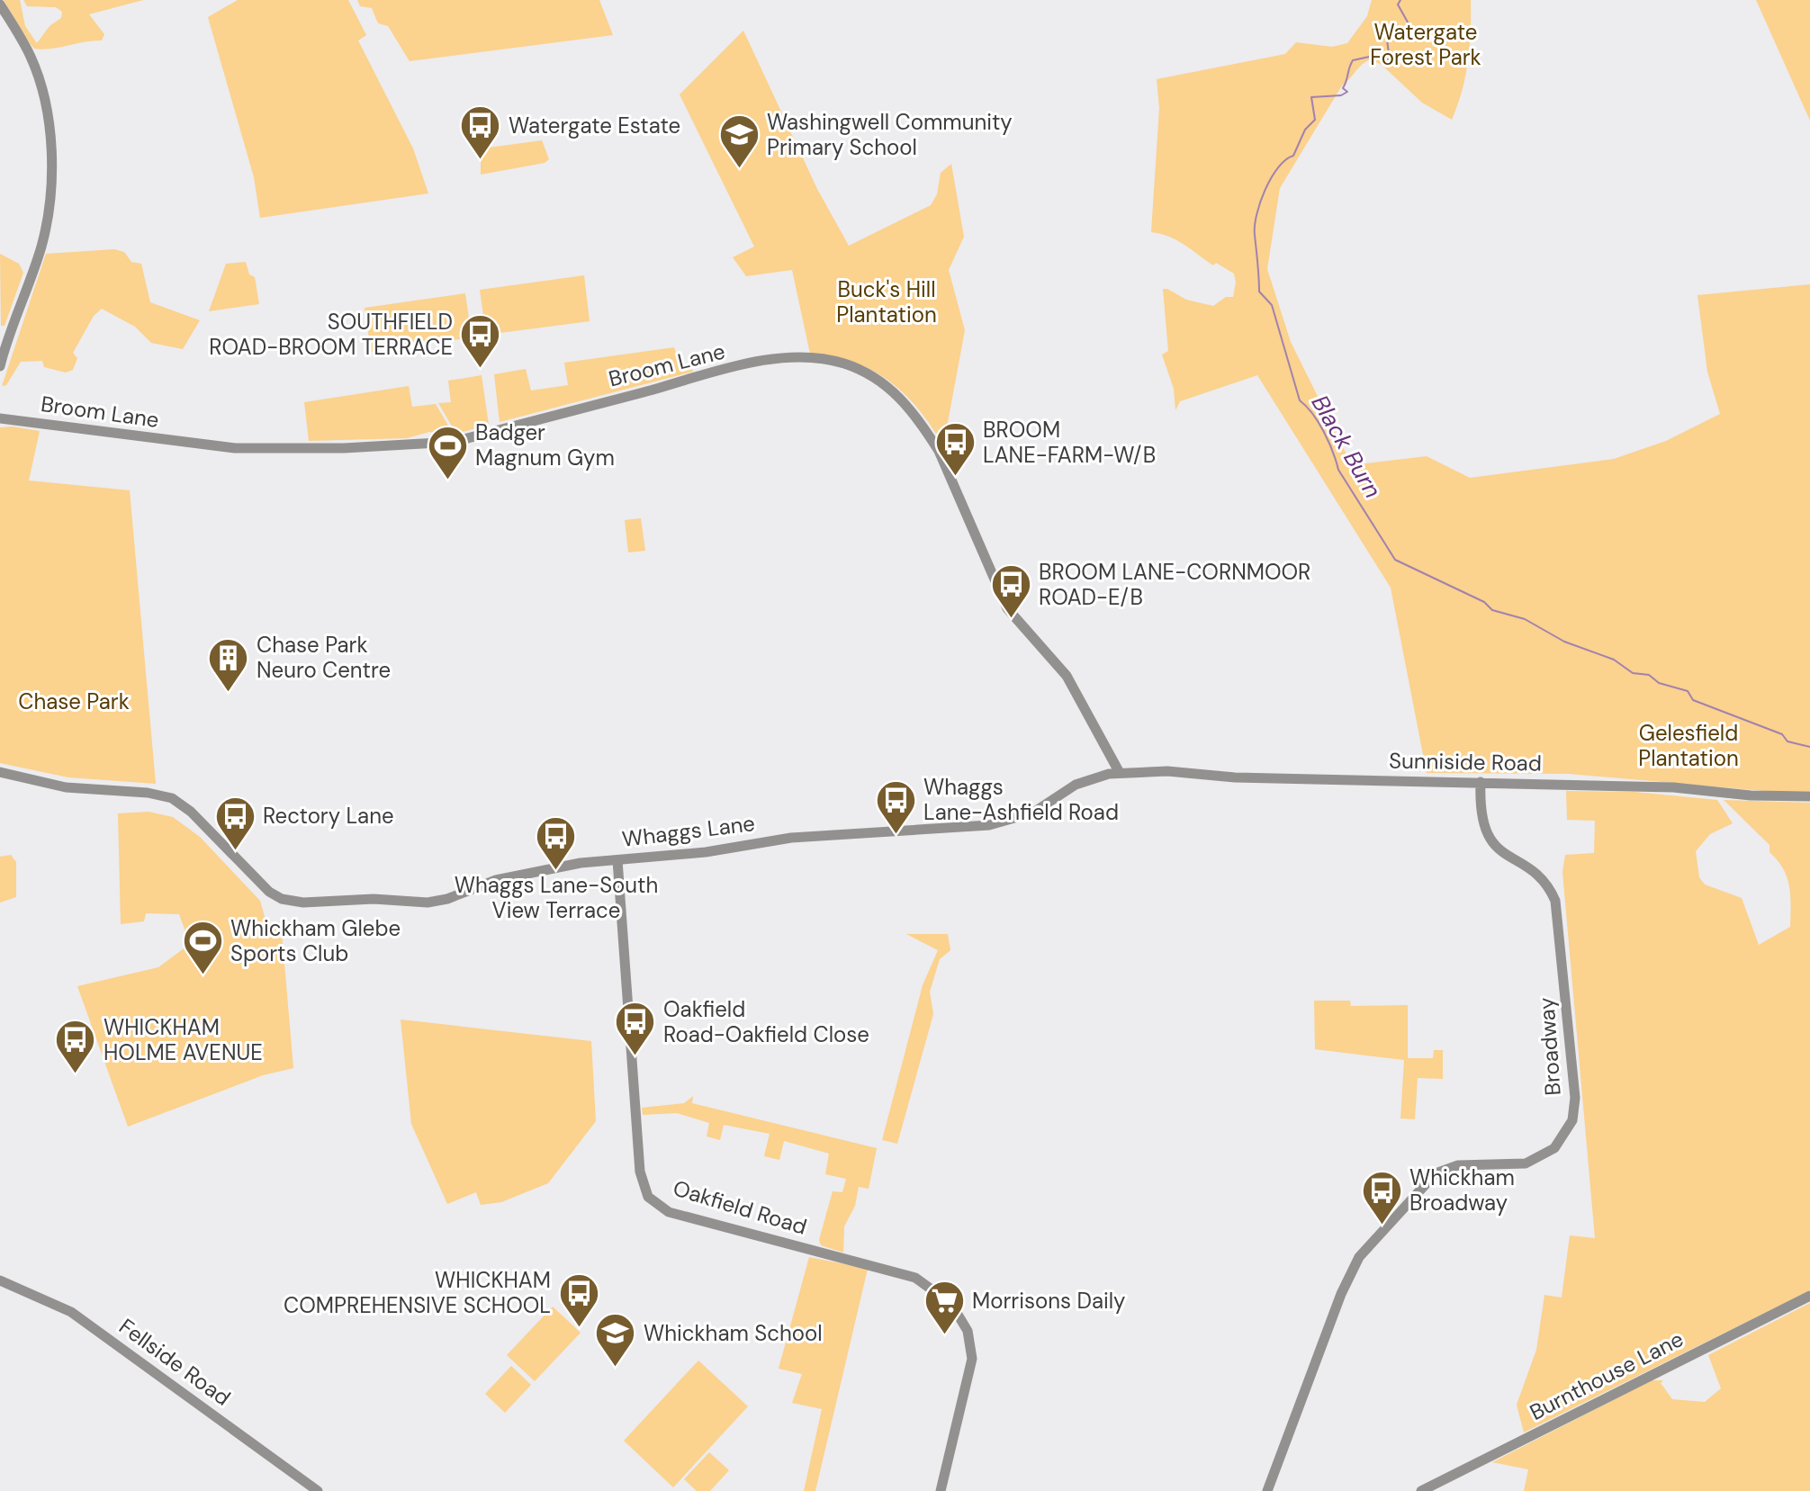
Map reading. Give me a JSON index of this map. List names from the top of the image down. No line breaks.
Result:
{"streets":{"street":["Broom Lane","Sunniside Road","Whaggs Lane","Broadway","Oakfield Road","Fellside Road","Burnthouse Lane"]},"crossings":[["Broom Lane","Sunniside Road"],["Broom Lane","Whaggs Lane"],["Sunniside Road","Whaggs Lane"],["Sunniside Road","Broadway"],["Whaggs Lane","Oakfield Road"]],"water":["Black Burn"],"parks":["Watergate Forest Park","Buck's Hill Plantation","Chase Park","Gelesfield Plantation"],"places":{"bus stop":["Watergate Estate","SOUTHFIELD ROAD-BROOM TERRACE","BROOM LANE-FARM-W/B","BROOM LANE-CORNMOOR ROAD-E/B","Whaggs Lane-Ashfield Road","Rectory Lane","Whaggs Lane-South View Terrace","Oakfield Road-Oakfield Close","WHICKHAM HOLME AVENUE","Whickham Broadway","WHICKHAM COMPREHENSIVE SCHOOL"],"school or university":["Washingwell Community Primary School","Whickham School"],"sports":["Badger Magnum Gym","Whickham Glebe Sports Club"],"building":["Chase Park Neuro Centre"],"supermarket":["Morrisons Daily"]}}
